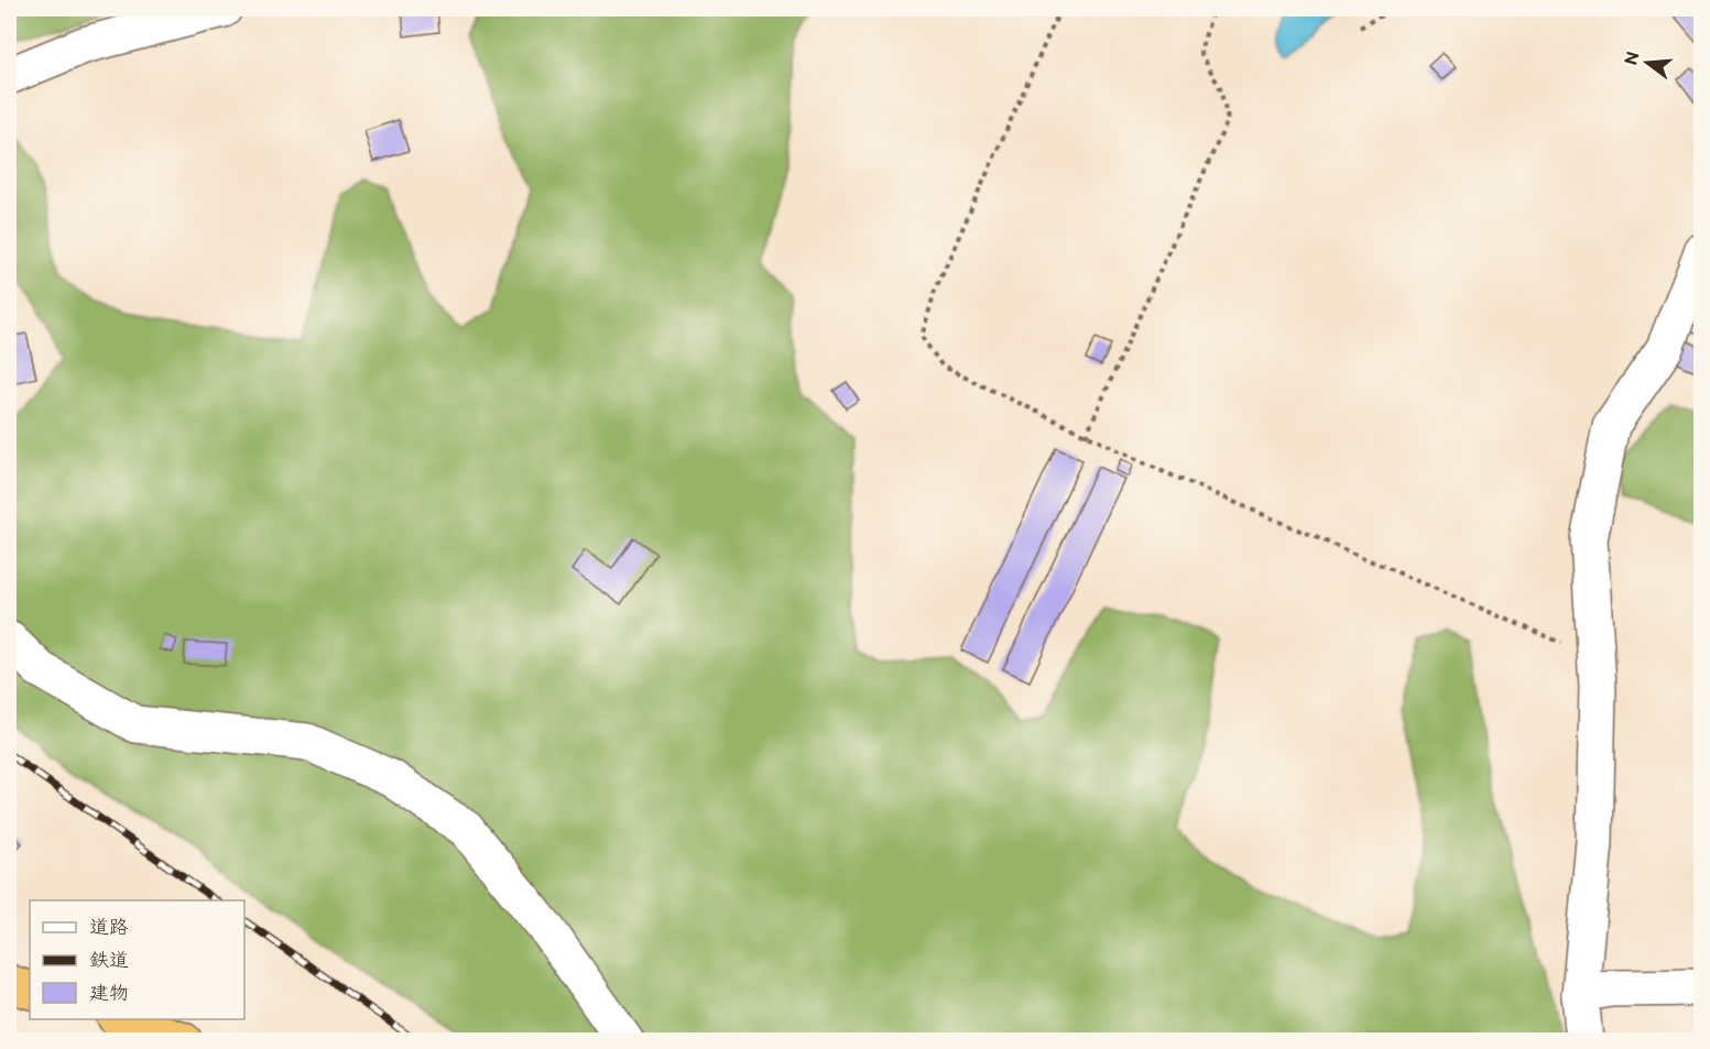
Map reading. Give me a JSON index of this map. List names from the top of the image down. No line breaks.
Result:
{"legend":["道路","鉄道","建物"],"north":"left"}
